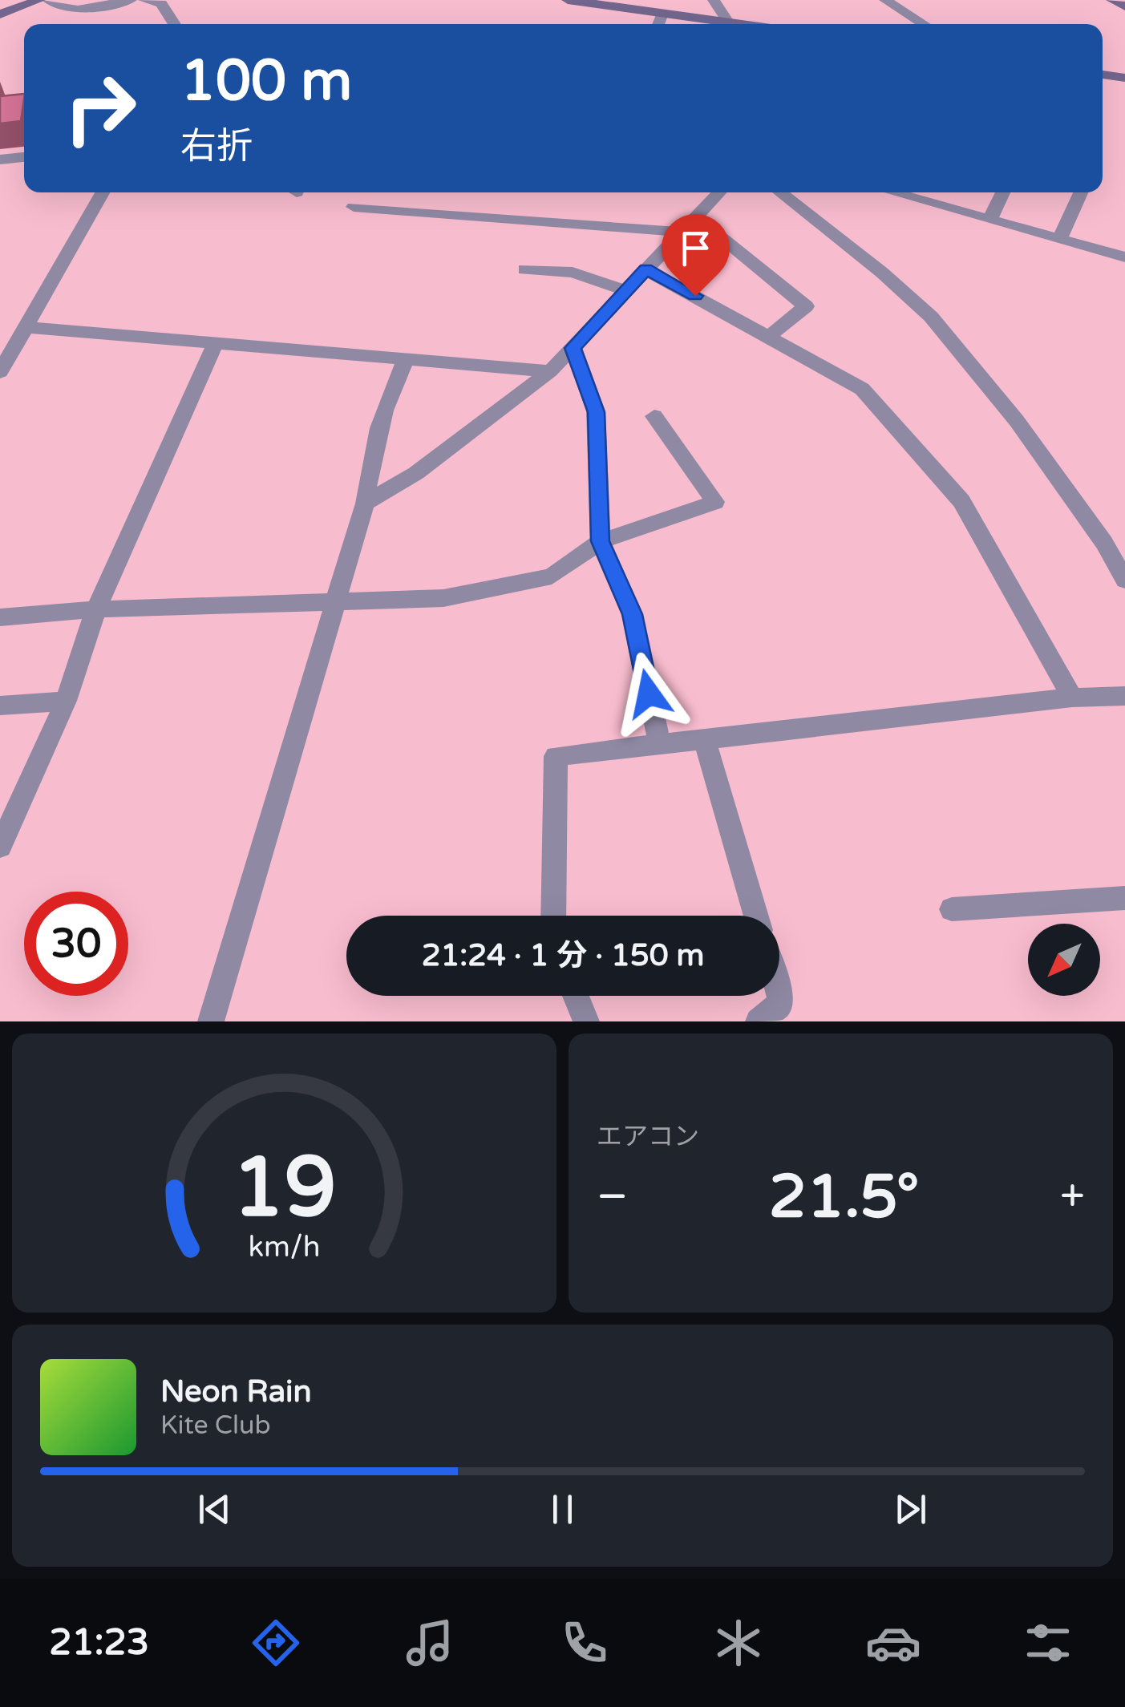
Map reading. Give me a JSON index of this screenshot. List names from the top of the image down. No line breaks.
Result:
{"north":"bottom left","page":{"turn":["100 m","右折"],"limit":"30","trip":"21:24 · 1 分 · 150 m","tile":"エアコン","heat":["−","21.5°","+"],"song":["Neon Rain","Kite Club"],"tabs":"21:23","gauge":["19","km/h"]}}
